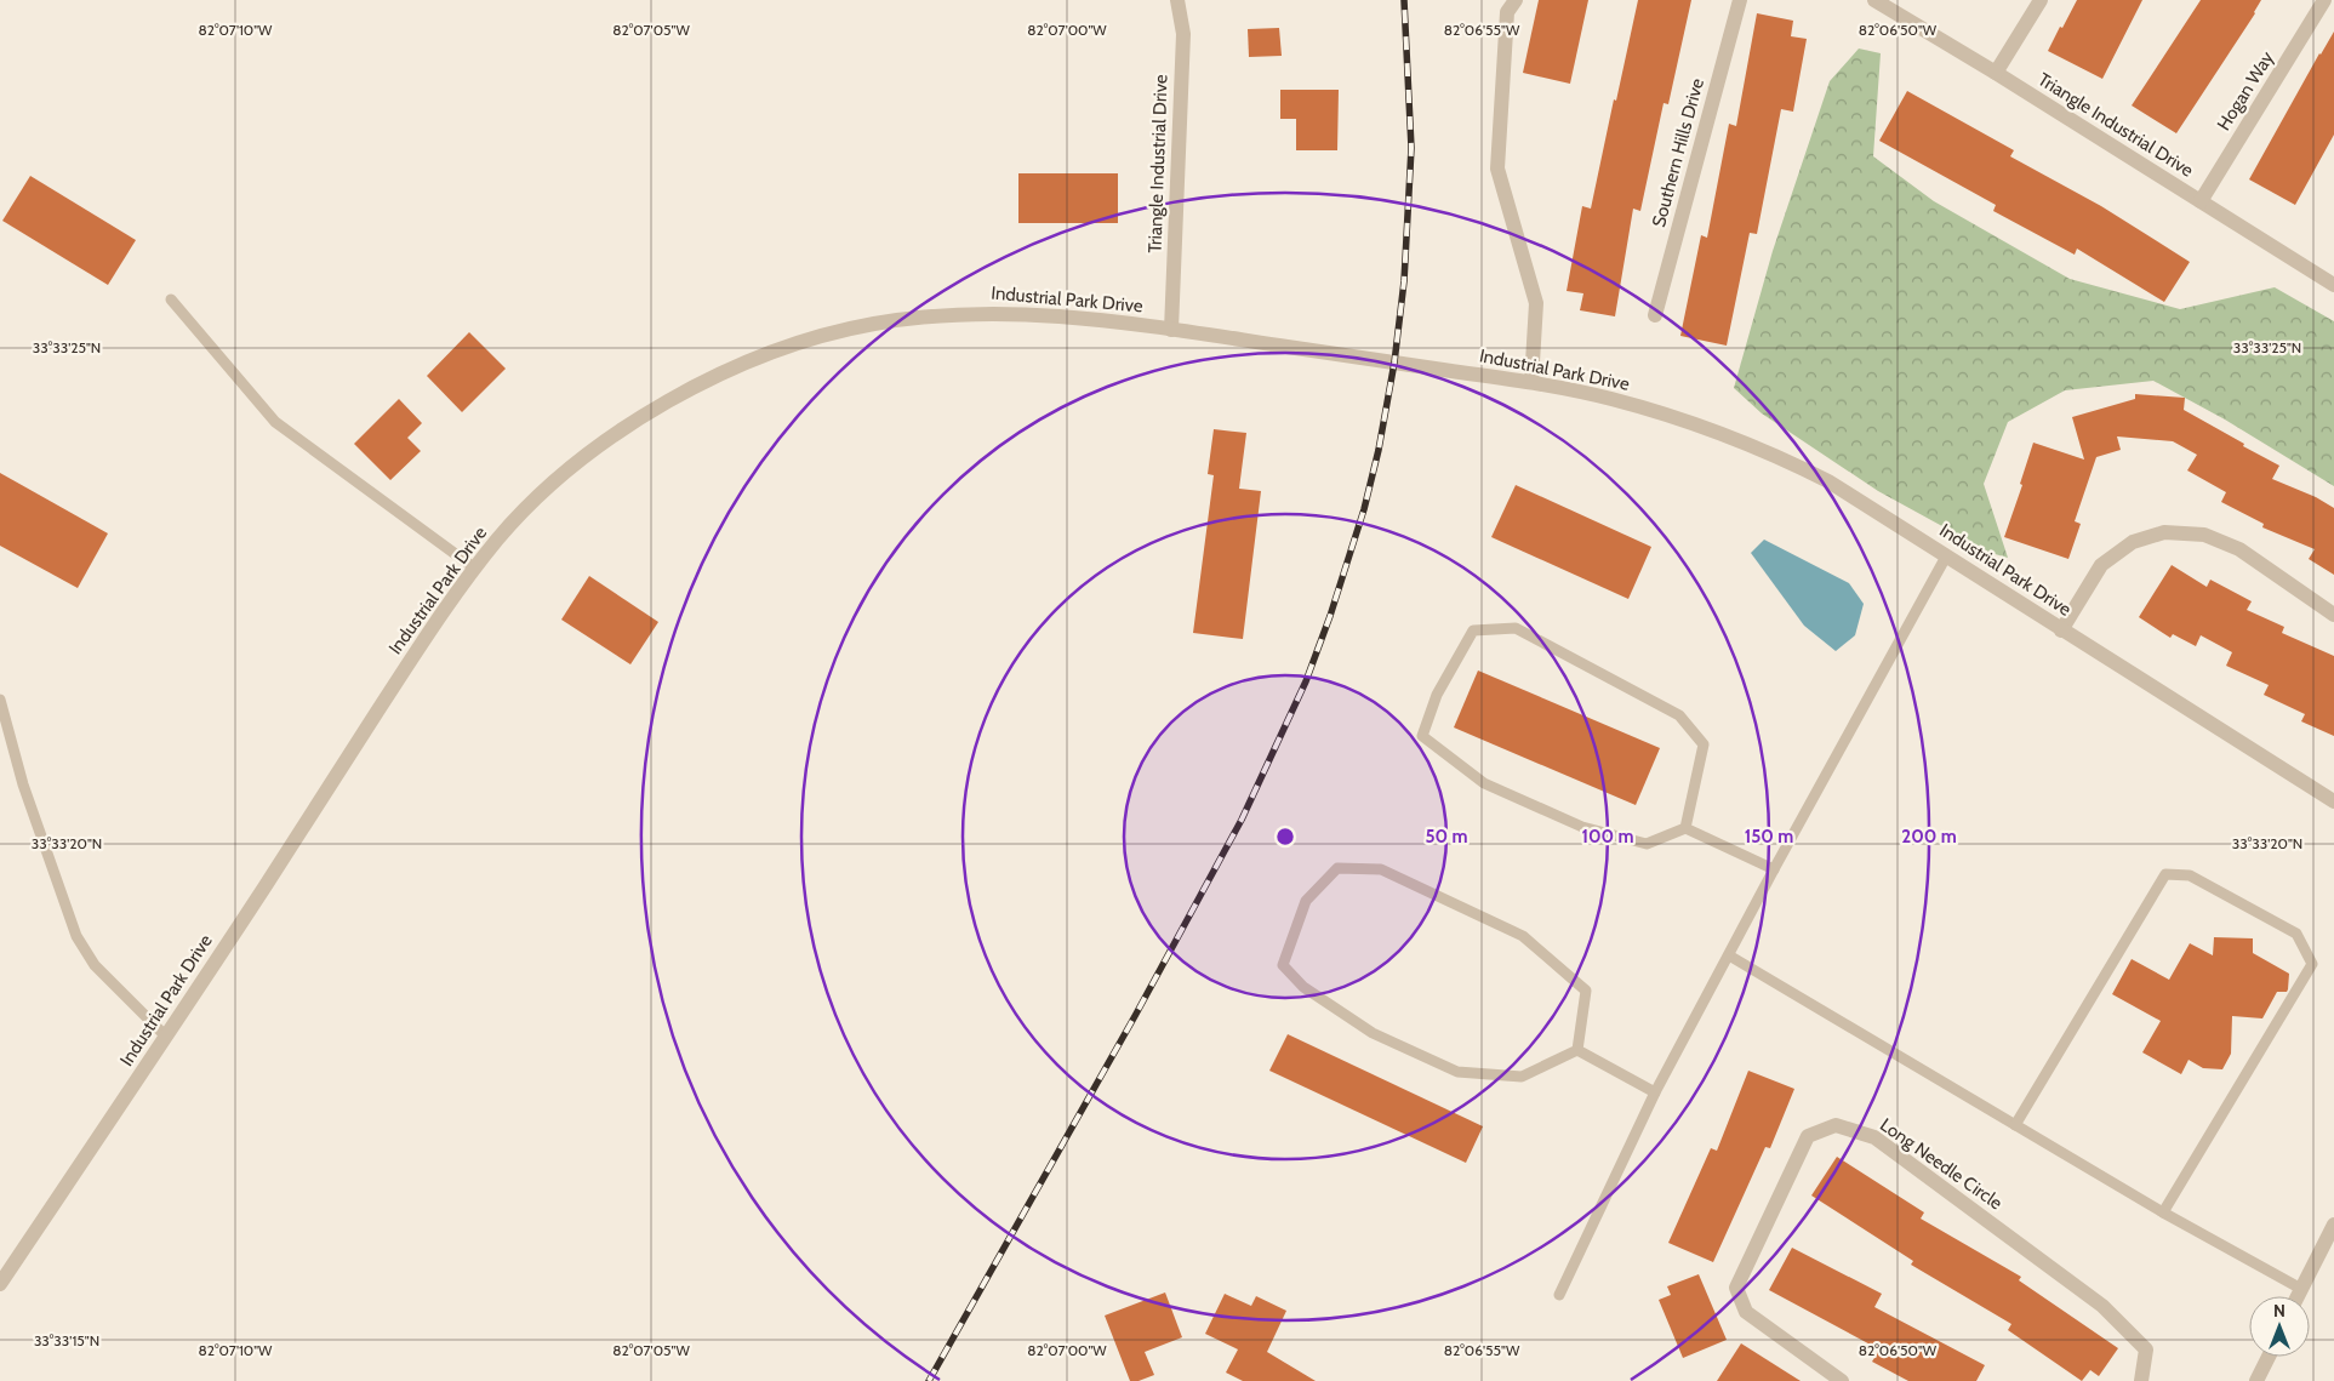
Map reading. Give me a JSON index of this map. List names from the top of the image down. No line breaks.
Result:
{"streets":{"street":["Hogan Way","Triangle Industrial Drive","Southern Hills Drive","Industrial Park Drive","Long Needle Circle"]},"crossings":[["Hogan Way","Triangle Industrial Drive"],["Triangle Industrial Drive","Industrial Park Drive"]],"north":"top","coordinates":["82°07'10\"W","82°07'05\"W","82°07'00\"W","82°06'55\"W","82°06'50\"W","33°33'25\"N","33°33'20\"N","33°33'15\"N"],"rings":["50 m","100 m","150 m","200 m"]}
